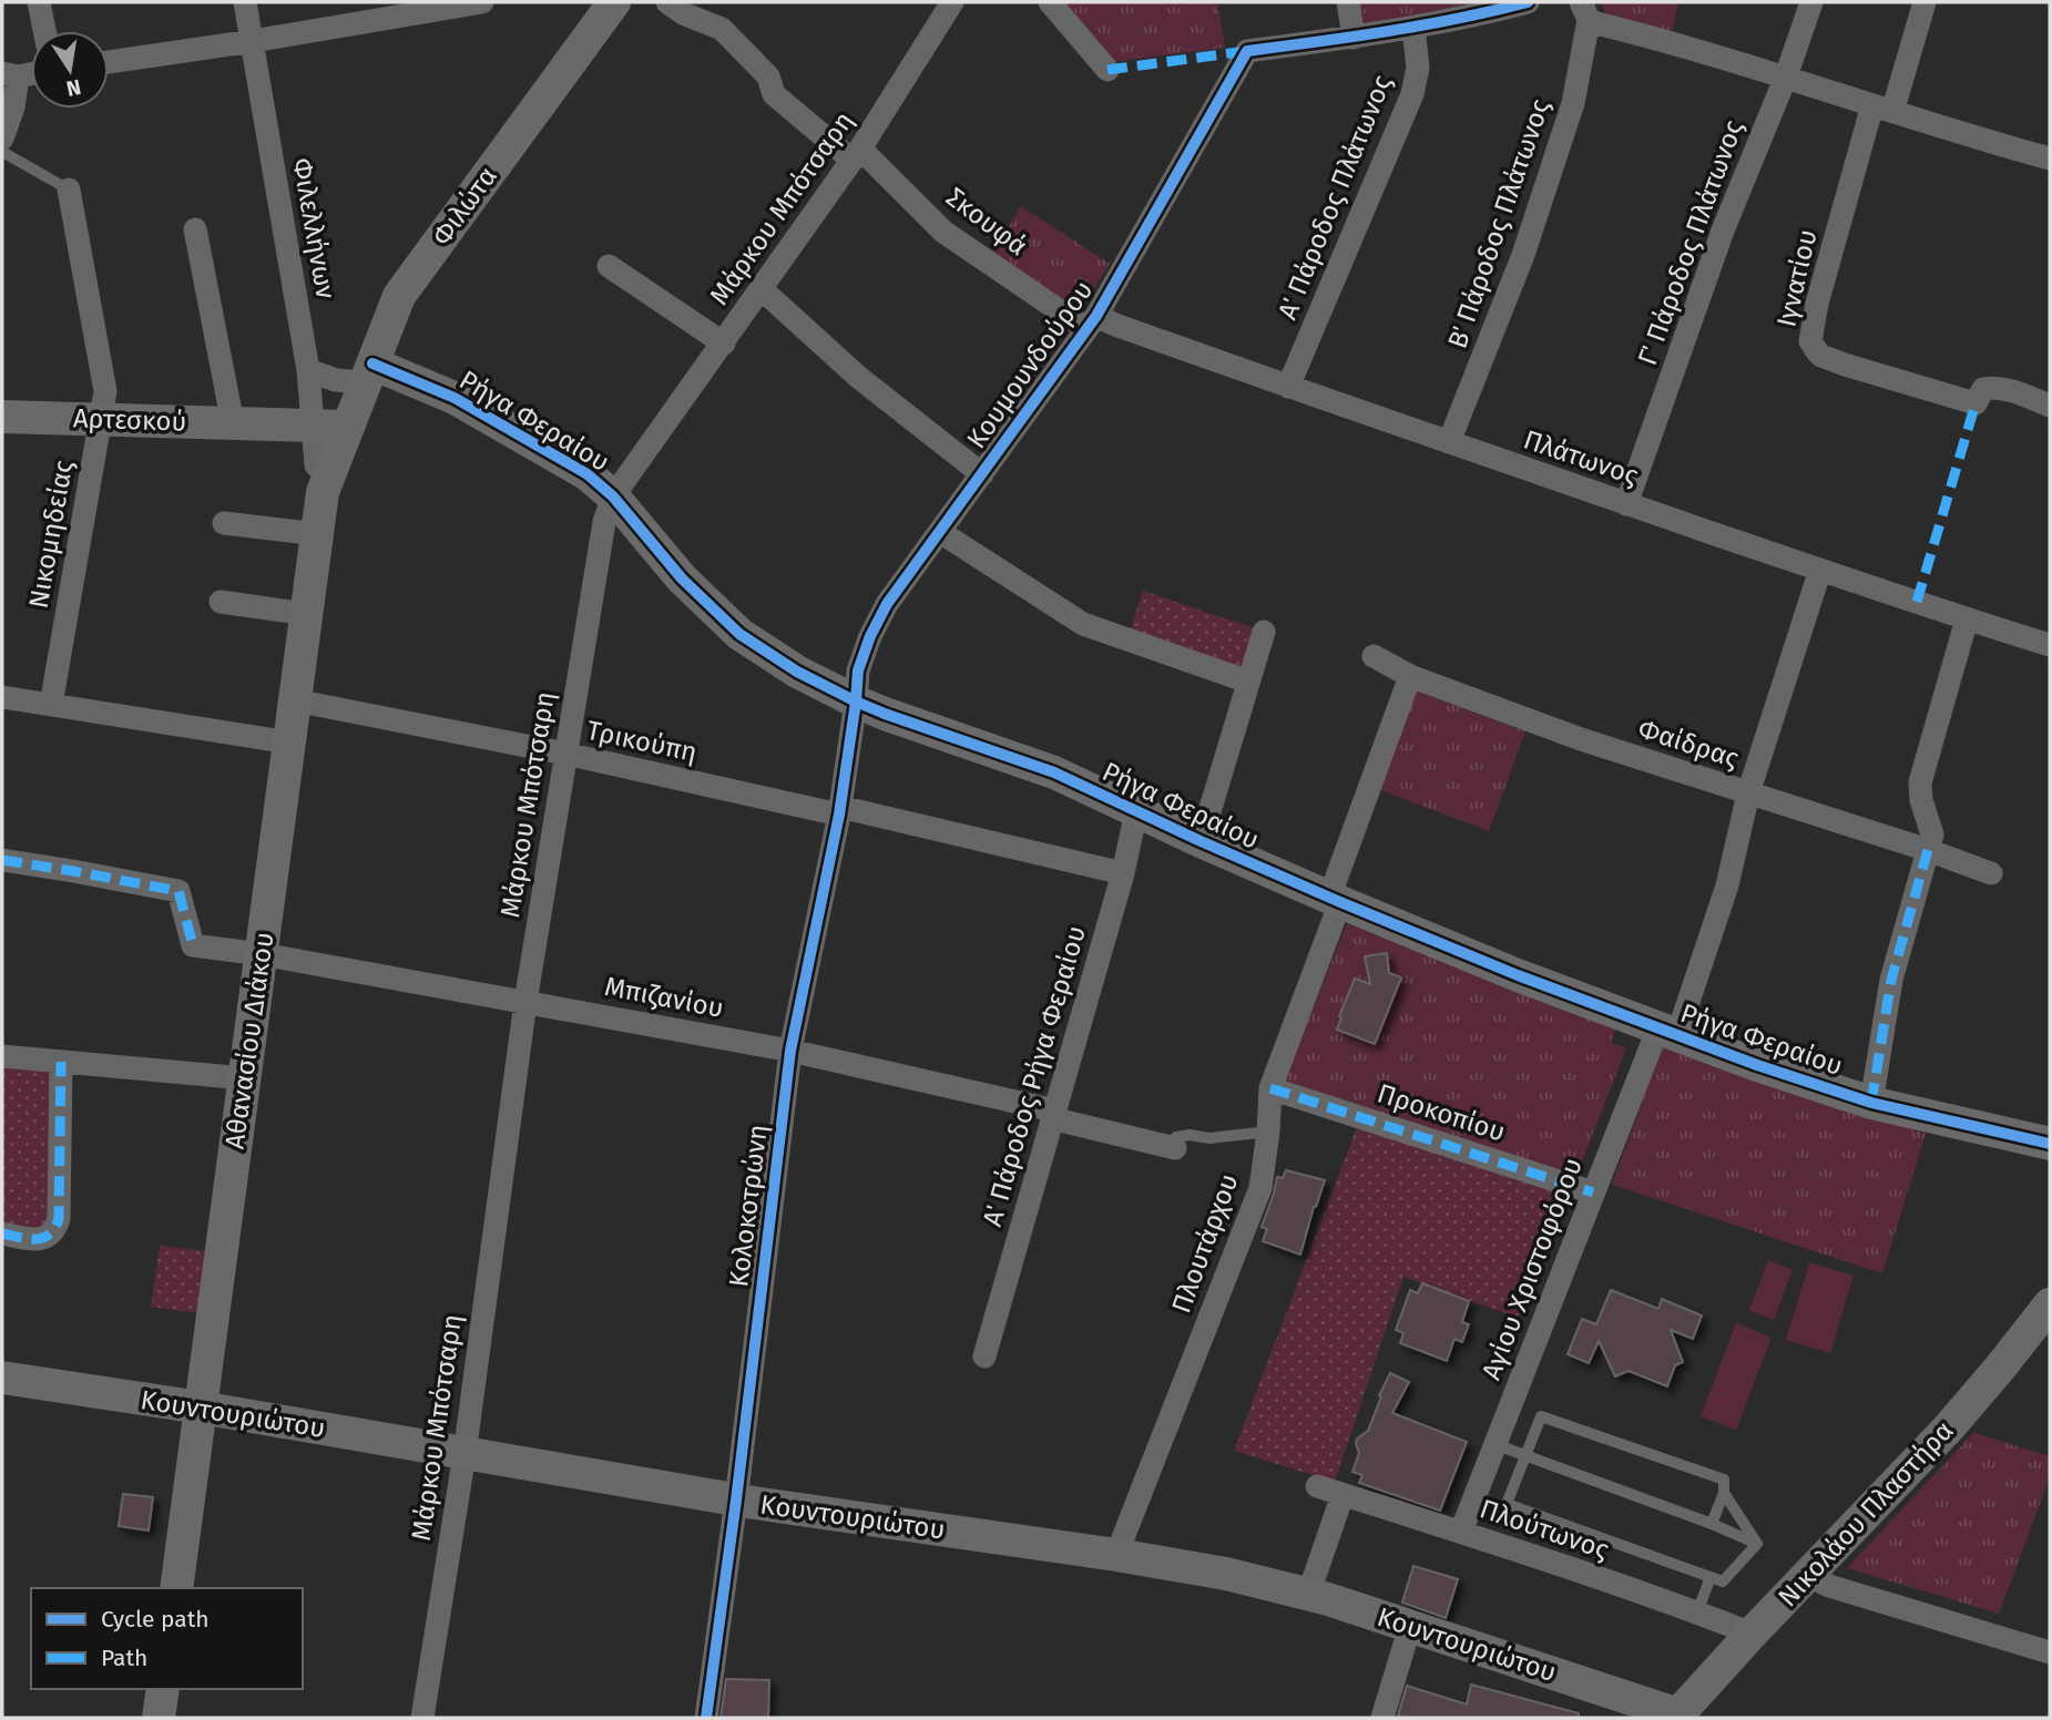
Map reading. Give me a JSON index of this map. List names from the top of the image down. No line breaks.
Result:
{"streets":{"street":["Α΄ Πάροδος Πλάτωνος","Φιλώτα","Μάρκου Μπότσαρη","Σκουφά","Β΄ Πάροδος Πλάτωνος","Φιλελλήνων","Γ΄ Πάροδος Πλάτωνος","Ιγνατίου","Κουμουνδούρου","Αρτεσκού","Ρήγα Φεραίου","Πλάτωνος","Νικομηδείας","Τρικούπη","Φαίδρας","Μπιζανίου","Αθανασίου Διάκου","Α΄ Πάροδος Ρήγα Φεραίου","Προκοπίου","Κολοκοτρώνη","Πλουτάρχου","Αγίου Χριστοφόρου","Κουντουριώτου","Νικολάου Πλαστήρα","Πλούτωνος"]},"crossings":[["Α΄ Πάροδος Πλάτωνος","Πλάτωνος"],["Φιλώτα","Αρτεσκού"],["Φιλώτα","Ρήγα Φεραίου"],["Φιλώτα","Αθανασίου Διάκου"],["Μάρκου Μπότσαρη","Σκουφά"],["Μάρκου Μπότσαρη","Ρήγα Φεραίου"],["Μάρκου Μπότσαρη","Τρικούπη"],["Μάρκου Μπότσαρη","Μπιζανίου"],["Μάρκου Μπότσαρη","Κουντουριώτου"],["Σκουφά","Κουμουνδούρου"],["Σκουφά","Πλάτωνος"],["Β΄ Πάροδος Πλάτωνος","Πλάτωνος"],["Φιλελλήνων","Αρτεσκού"],["Φιλελλήνων","Αθανασίου Διάκου"],["Γ΄ Πάροδος Πλάτωνος","Πλάτωνος"],["Κουμουνδούρου","Ρήγα Φεραίου"],["Κουμουνδούρου","Πλάτωνος"],["Κουμουνδούρου","Κολοκοτρώνη"],["Αρτεσκού","Ρήγα Φεραίου"],["Αρτεσκού","Νικομηδείας"],["Αρτεσκού","Αθανασίου Διάκου"],["Ρήγα Φεραίου","Α΄ Πάροδος Ρήγα Φεραίου"],["Ρήγα Φεραίου","Κολοκοτρώνη"],["Ρήγα Φεραίου","Πλουτάρχου"],["Ρήγα Φεραίου","Αγίου Χριστοφόρου"],["Πλάτωνος","Αγίου Χριστοφόρου"],["Τρικούπη","Αθανασίου Διάκου"],["Τρικούπη","Α΄ Πάροδος Ρήγα Φεραίου"],["Τρικούπη","Κολοκοτρώνη"],["Φαίδρας","Πλουτάρχου"],["Φαίδρας","Αγίου Χριστοφόρου"],["Μπιζανίου","Αθανασίου Διάκου"],["Μπιζανίου","Α΄ Πάροδος Ρήγα Φεραίου"],["Μπιζανίου","Κολοκοτρώνη"],["Αθανασίου Διάκου","Κουντουριώτου"],["Προκοπίου","Πλουτάρχου"],["Προκοπίου","Αγίου Χριστοφόρου"],["Κολοκοτρώνη","Κουντουριώτου"],["Πλουτάρχου","Κουντουριώτου"],["Αγίου Χριστοφόρου","Πλούτωνος"],["Κουντουριώτου","Νικολάου Πλαστήρα"],["Νικολάου Πλαστήρα","Πλούτωνος"]],"legend":["Cycle path","Path"],"north":"bottom"}
